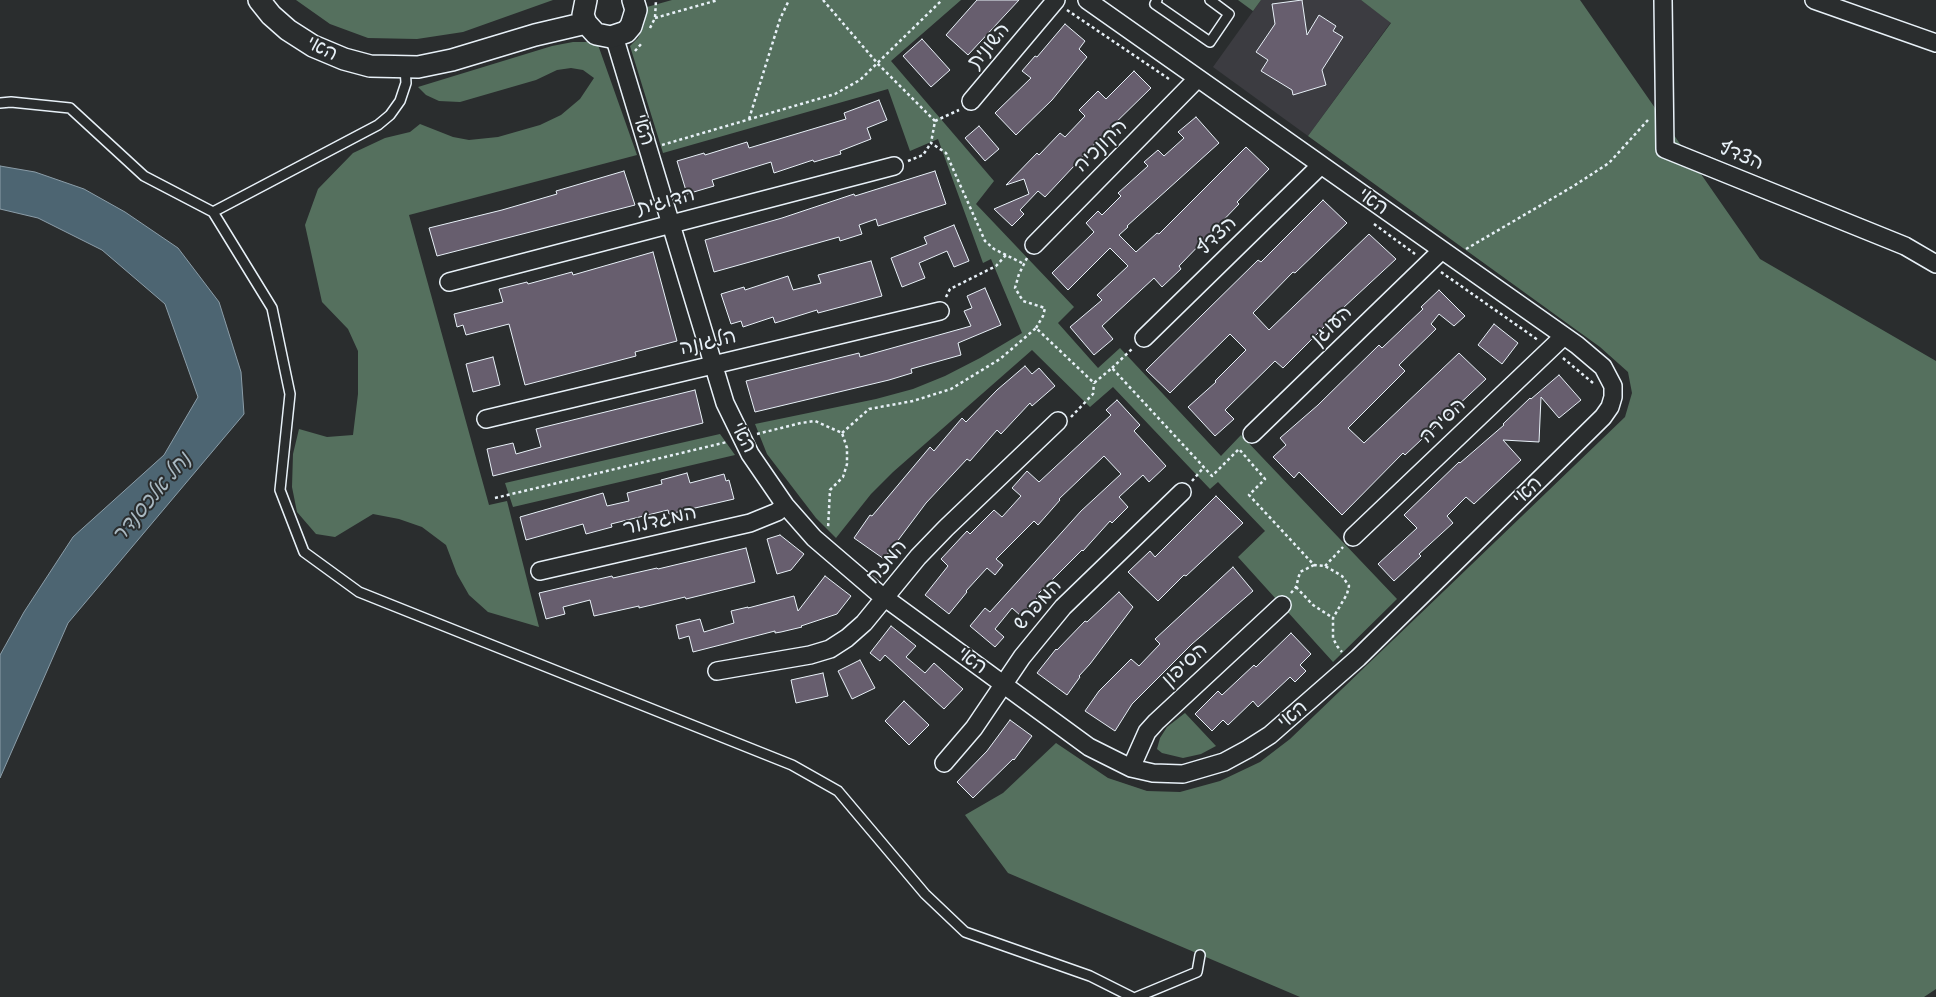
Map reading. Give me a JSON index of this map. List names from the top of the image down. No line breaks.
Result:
{"streets":{"street":["השונית","האי","הקונכיה","הצדף","הדוגית","העוגן","הלגונה","הסירה","המגדלור","המזח","המפרש","הסיפון"]},"crossings":[["האי","הקונכיה"],["האי","הצדף"],["האי","הדוגית"],["האי","העוגן"],["האי","הלגונה"],["האי","הסירה"],["האי","המגדלור"],["האי","המזח"],["האי","המפרש"],["האי","הסיפון"]],"water":["נחל אלכסנדר"]}
